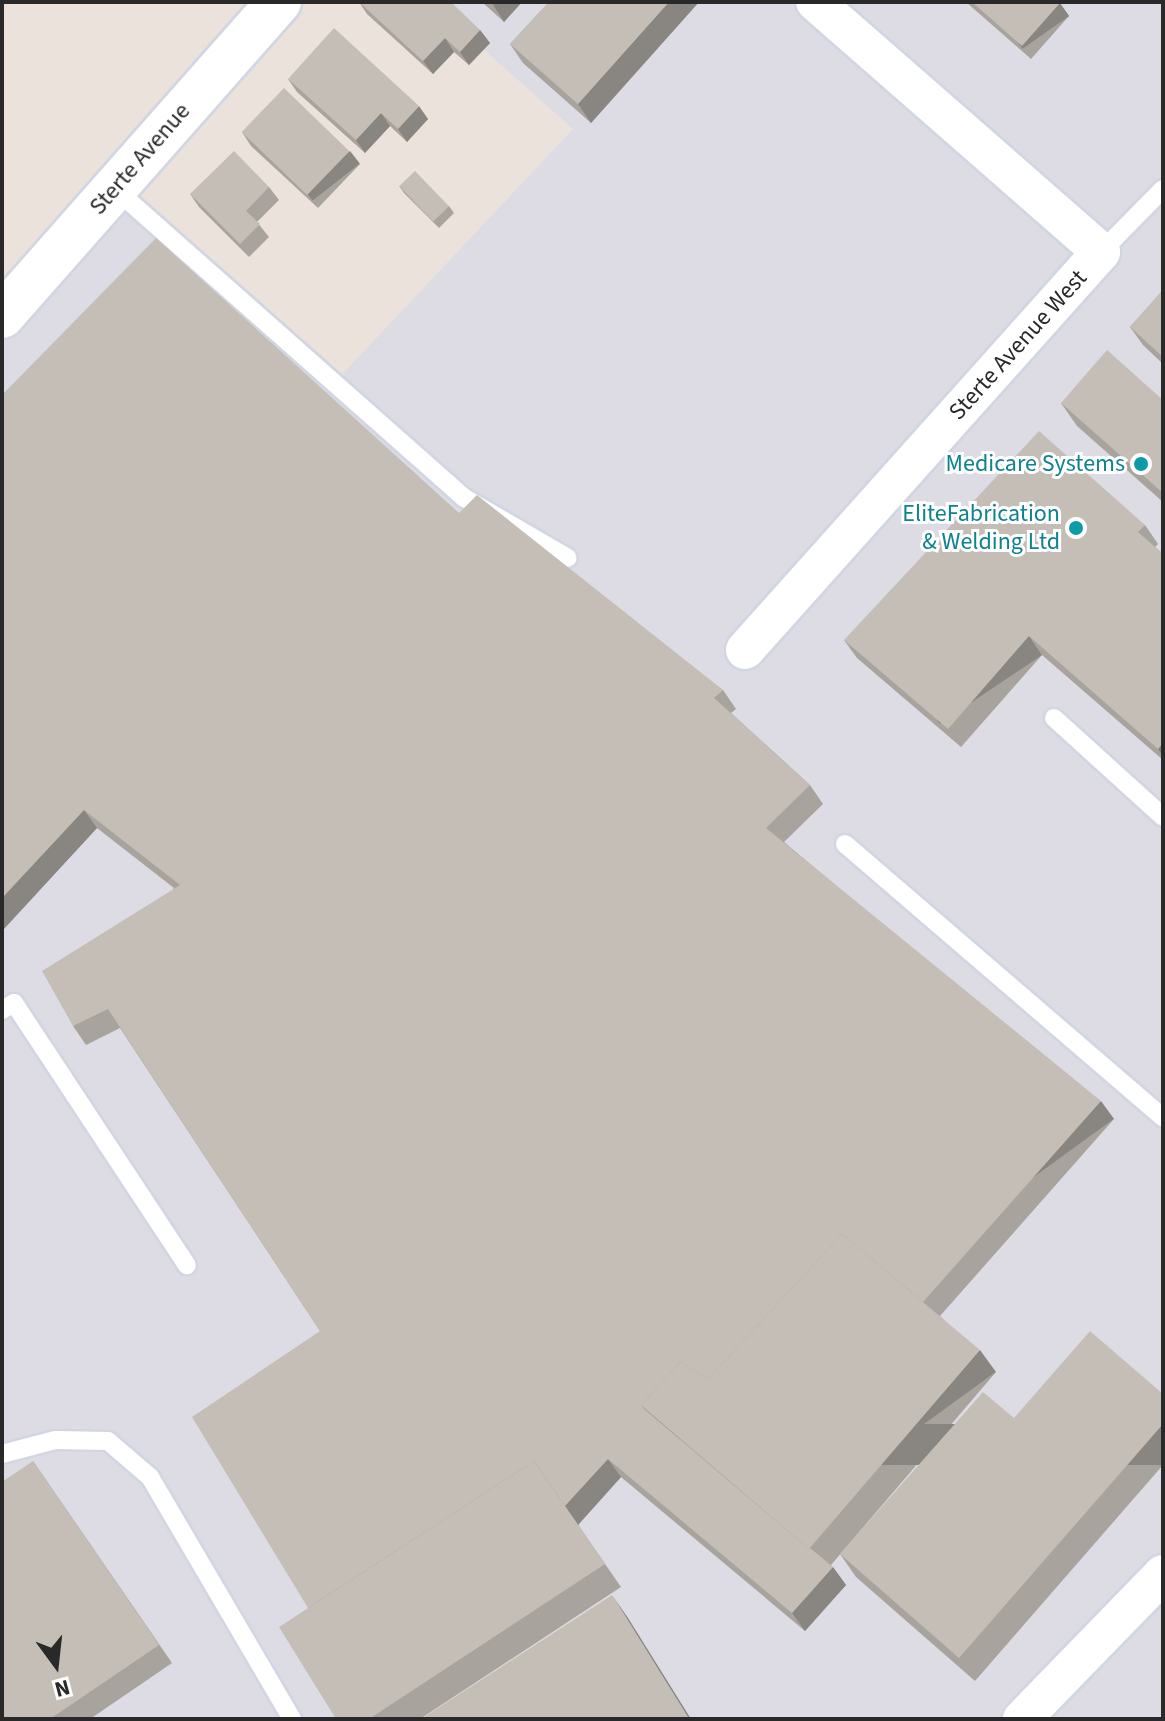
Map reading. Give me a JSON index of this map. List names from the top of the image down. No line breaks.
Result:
{"streets":{"street":["Sterte Avenue","Sterte Avenue West"]},"places":["Medicare Systems","EliteFabrication & Welding Ltd"],"north":"bottom"}
